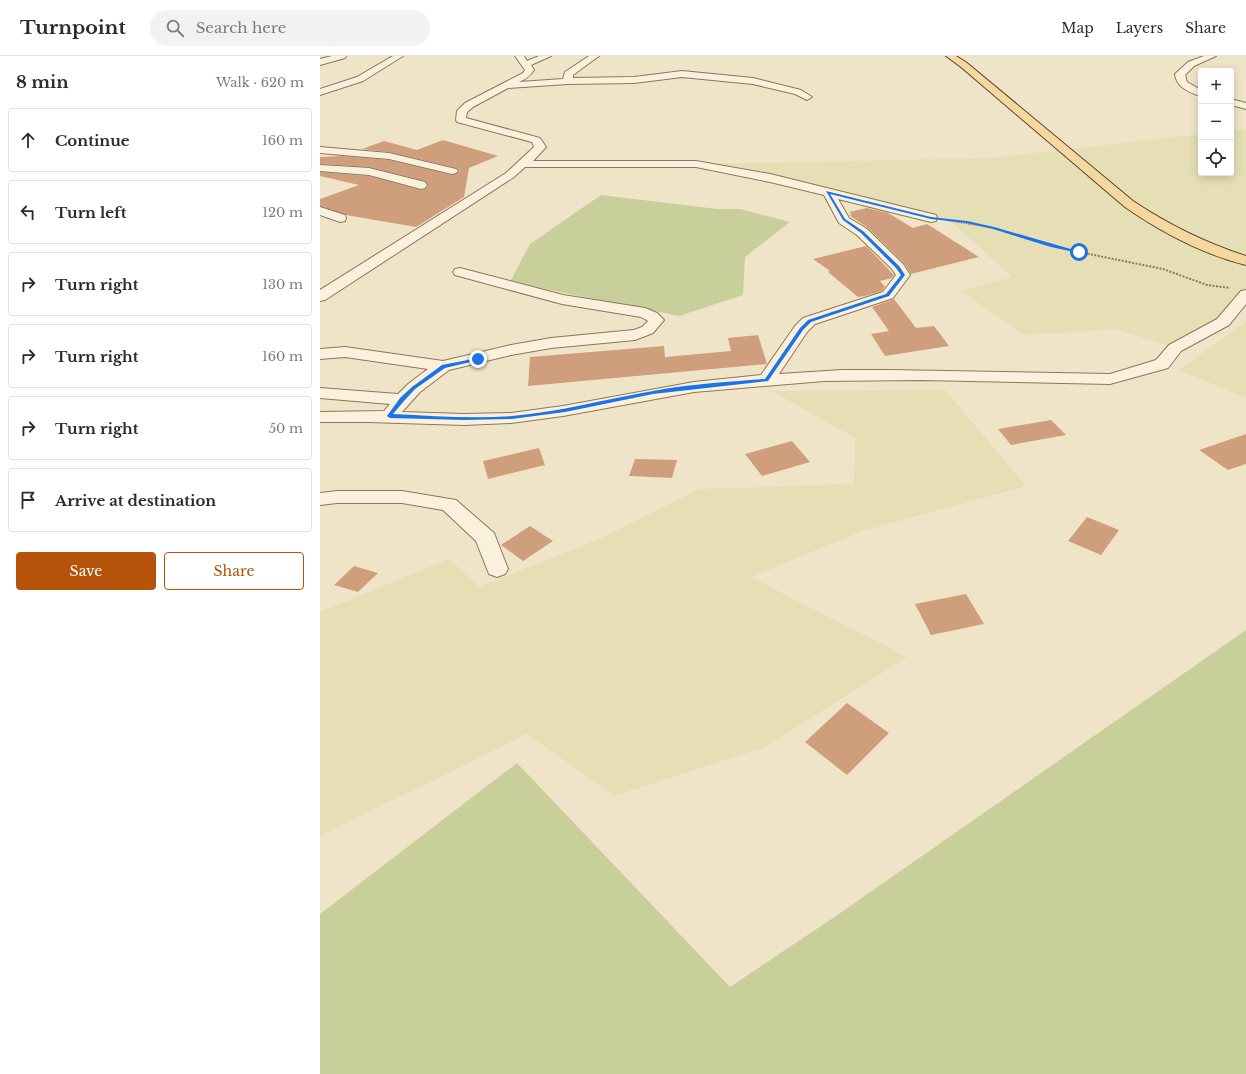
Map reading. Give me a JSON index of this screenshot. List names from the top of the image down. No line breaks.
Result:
{"page":{"header":"Turnpoint","search":"Search here","nav":["Map","Layers","Share"],"heading":["8 min","Walk · 620 m"],"map_buttons":["+","−"],"list":[["Continue","160 m"],["Turn left","120 m"],["Turn right","130 m"],["Turn right","160 m"],["Turn right","50 m"],"Arrive at destination"],"buttons":["Save","Share"]}}
